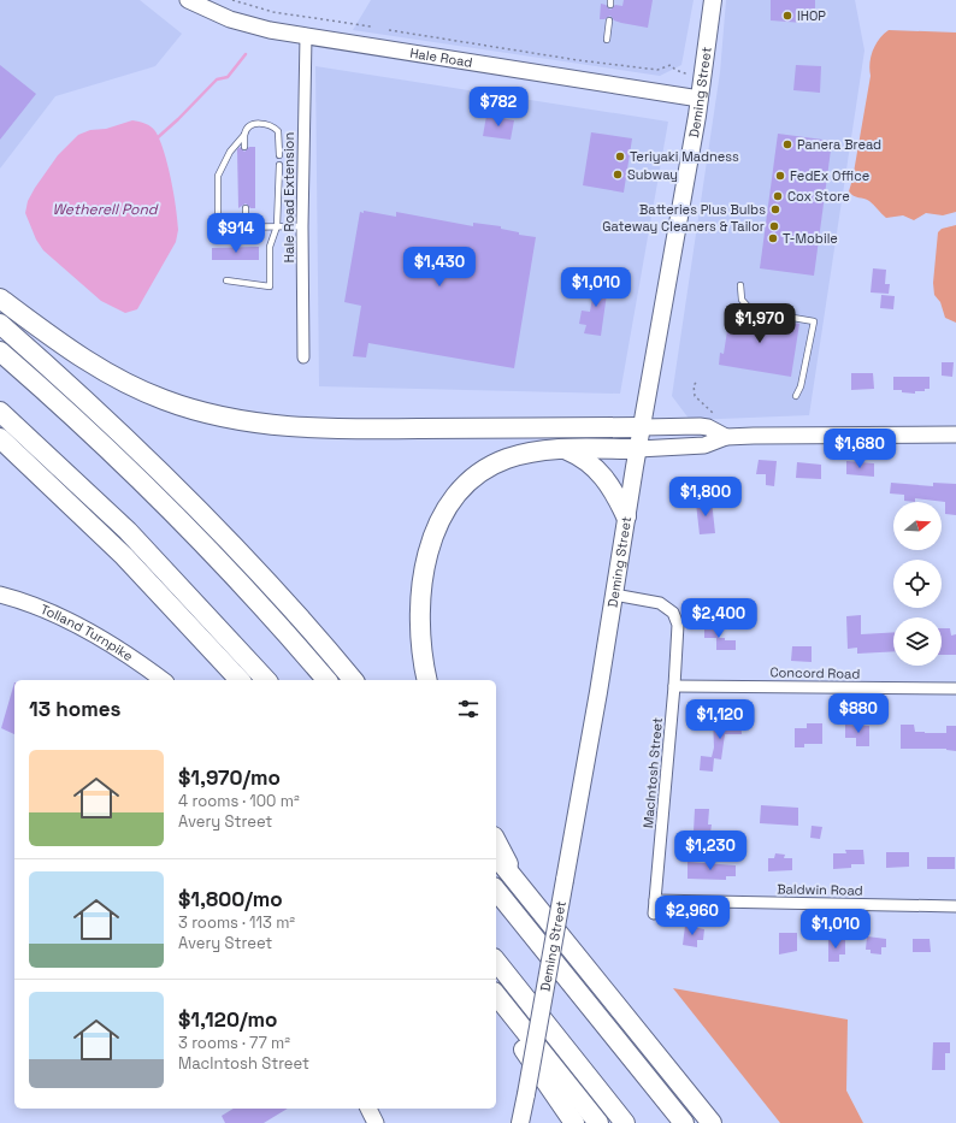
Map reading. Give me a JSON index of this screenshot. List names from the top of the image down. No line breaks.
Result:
{"streets":{"main road":["Deming Street"],"street":["Hale Road","Hale Road Extension","Tolland Turnpike","Concord Road","MacIntosh Street","Baldwin Road"]},"crossings":[["Hale Road","Deming Street"],["Hale Road","Hale Road Extension"],["Deming Street","MacIntosh Street"],["Concord Road","MacIntosh Street"],["MacIntosh Street","Baldwin Road"]],"water":["Wetherell Pond"],"places":["IHOP","Panera Bread","Teriyaki Madness","Subway","FedEx Office","Cox Store","Batteries Plus Bulbs","Gateway Cleaners & Tailor","T-Mobile"],"north":"right","page":{"price":["$782","$914","$1,430","$1,010","$1,970","$1,680","$1,800","$2,400","$880","$1,120","$1,230","$2,960","$1,010"],"heading":"13 homes","list":[{"name":"$1,970/mo","note":"4 rooms · 100 m² · Avery Street"},{"name":"$1,800/mo","note":"3 rooms · 113 m² · Avery Street"},{"name":"$1,120/mo","note":"3 rooms · 77 m² · MacIntosh Street"}]}}
